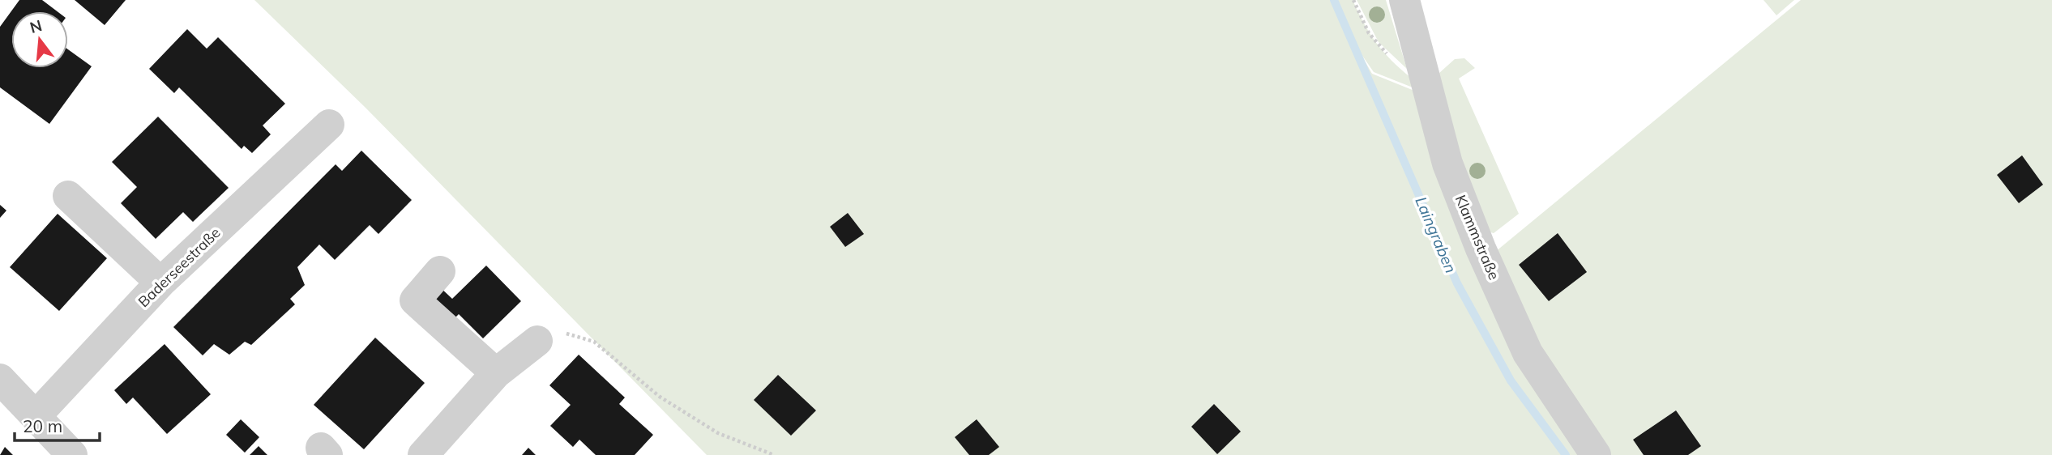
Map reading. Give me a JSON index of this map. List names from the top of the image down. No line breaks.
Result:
{"streets":{"street":["Klammstraße","Baderseestraße"]},"water":["Laingraben"],"scale_bar":"20 m","north":"top"}
